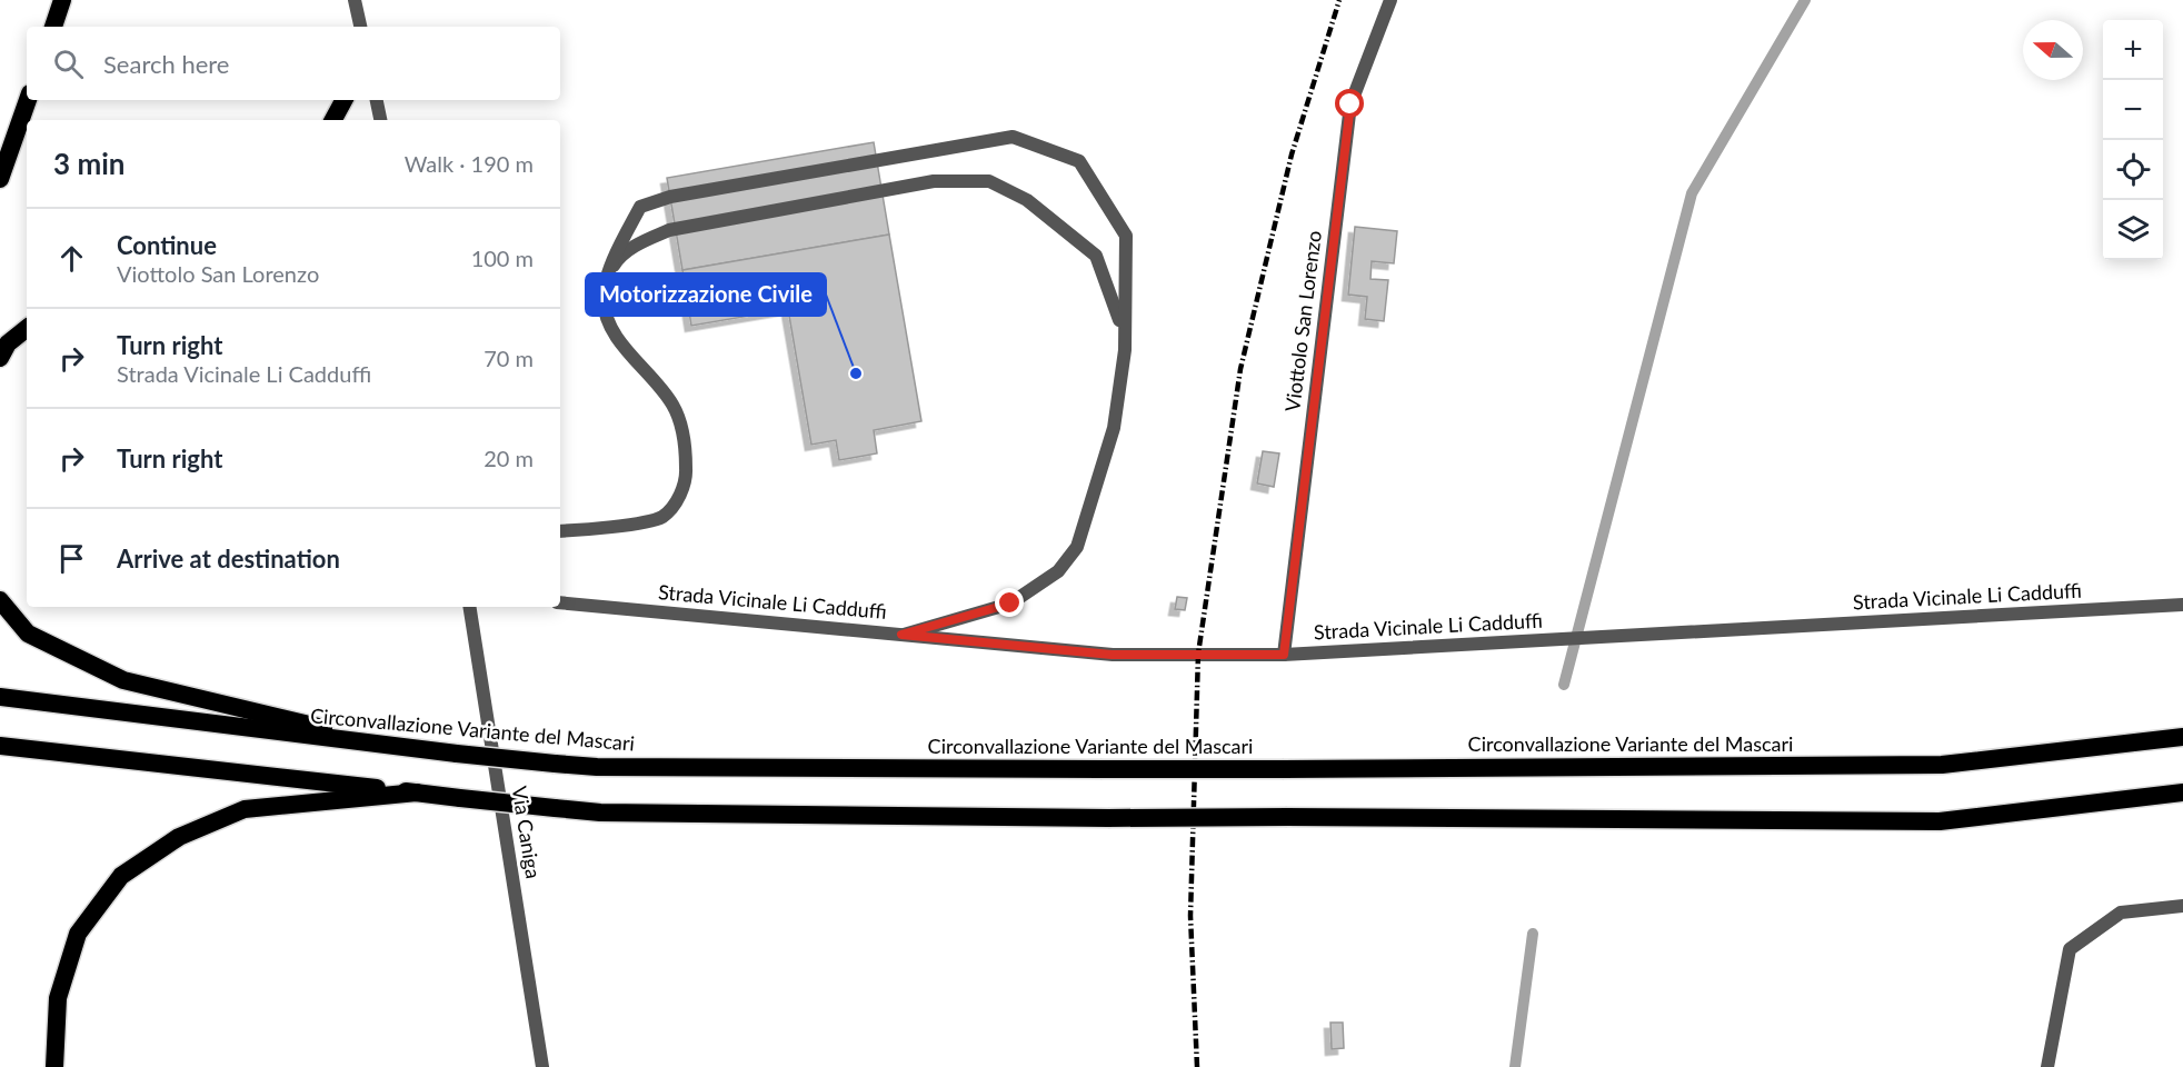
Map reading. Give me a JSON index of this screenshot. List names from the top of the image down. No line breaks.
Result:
{"streets":{"highway":["Circonvallazione Variante del Mascari"],"street":["Viottolo San Lorenzo","Strada Vicinale Li Cadduffi","Via Caniga"]},"crossings":[["Viottolo San Lorenzo","Strada Vicinale Li Cadduffi"]],"places":["Motorizzazione Civile"],"north":"left","page":{"map_buttons":["+","−"],"search":"Search here","heading":["3 min","Walk · 190 m"],"list":[["Continue","Viottolo San Lorenzo","100 m"],["Turn right","Strada Vicinale Li Cadduffi","70 m"],["Turn right","20 m"],"Arrive at destination"]}}
